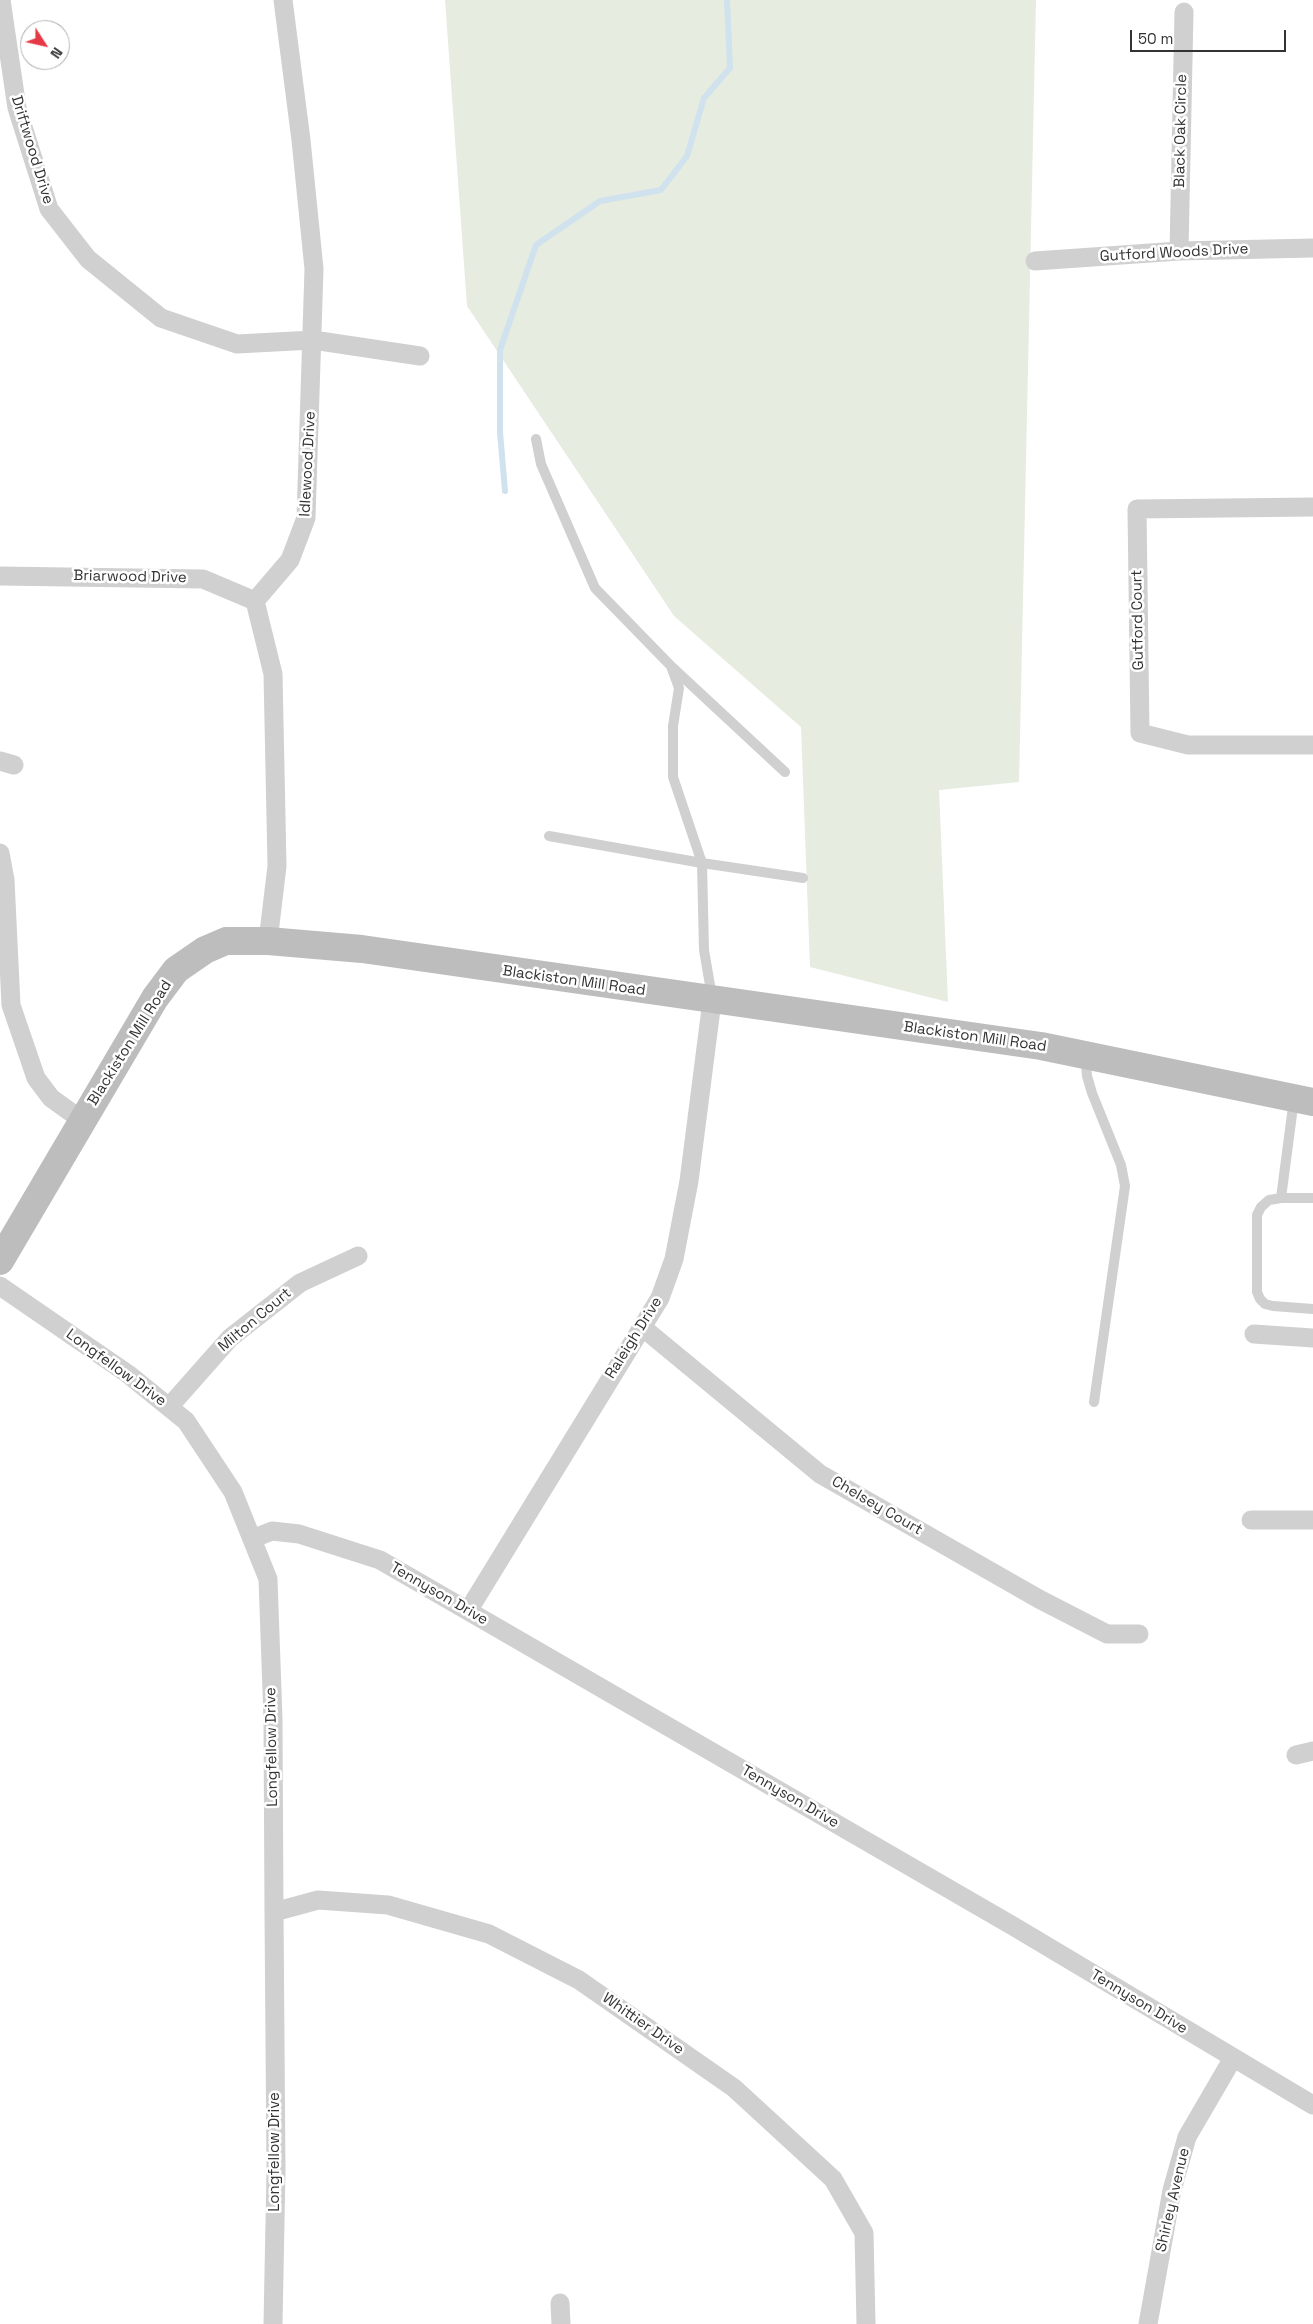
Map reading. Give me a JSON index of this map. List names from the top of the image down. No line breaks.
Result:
{"streets":{"main road":["Blackiston Mill Road"],"street":["Black Oak Circle","Driftwood Drive","Gutford Woods Drive","Idlewood Drive","Briarwood Drive","Gutford Court","Milton Court","Raleigh Drive","Longfellow Drive","Chelsey Court","Tennyson Drive","Whittier Drive","Shirley Avenue"]},"crossings":[["Black Oak Circle","Gutford Woods Drive"],["Driftwood Drive","Idlewood Drive"],["Idlewood Drive","Briarwood Drive"],["Blackiston Mill Road","Raleigh Drive"],["Milton Court","Longfellow Drive"],["Raleigh Drive","Chelsey Court"],["Raleigh Drive","Tennyson Drive"],["Longfellow Drive","Tennyson Drive"],["Longfellow Drive","Whittier Drive"],["Tennyson Drive","Shirley Avenue"]],"scale_bar":"50 m","north":"bottom right"}
